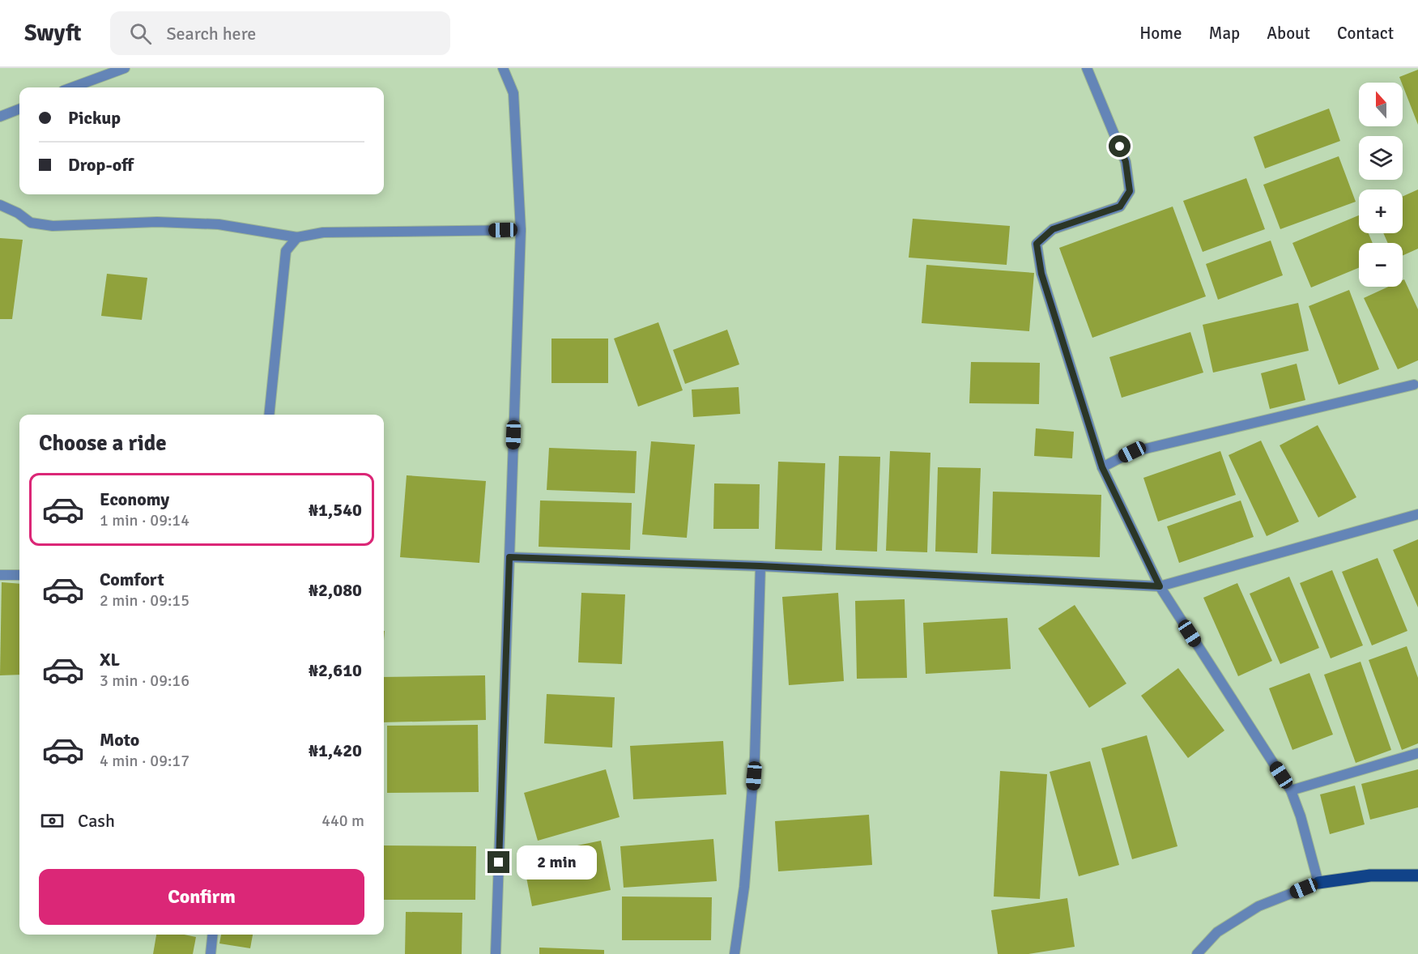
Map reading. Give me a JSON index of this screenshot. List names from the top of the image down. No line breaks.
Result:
{"north":"top","page":{"header":"Swyft","search":"Search here","nav":["Home","Map","About","Contact"],"map_buttons":["+","−"],"banner":["Pickup","Drop-off"],"heading":"Choose a ride","list":[{"name":"Economy","note":"1 min · 09:14","value":"₦1,540"},{"name":"Comfort","note":"2 min · 09:15","value":"₦2,080"},{"name":"XL","note":"3 min · 09:16","value":"₦2,610"},{"name":"Moto","note":"4 min · 09:17","value":"₦1,420"}],"pay":["Cash","440 m"],"bubble":"2 min","buttons":"Confirm"}}
